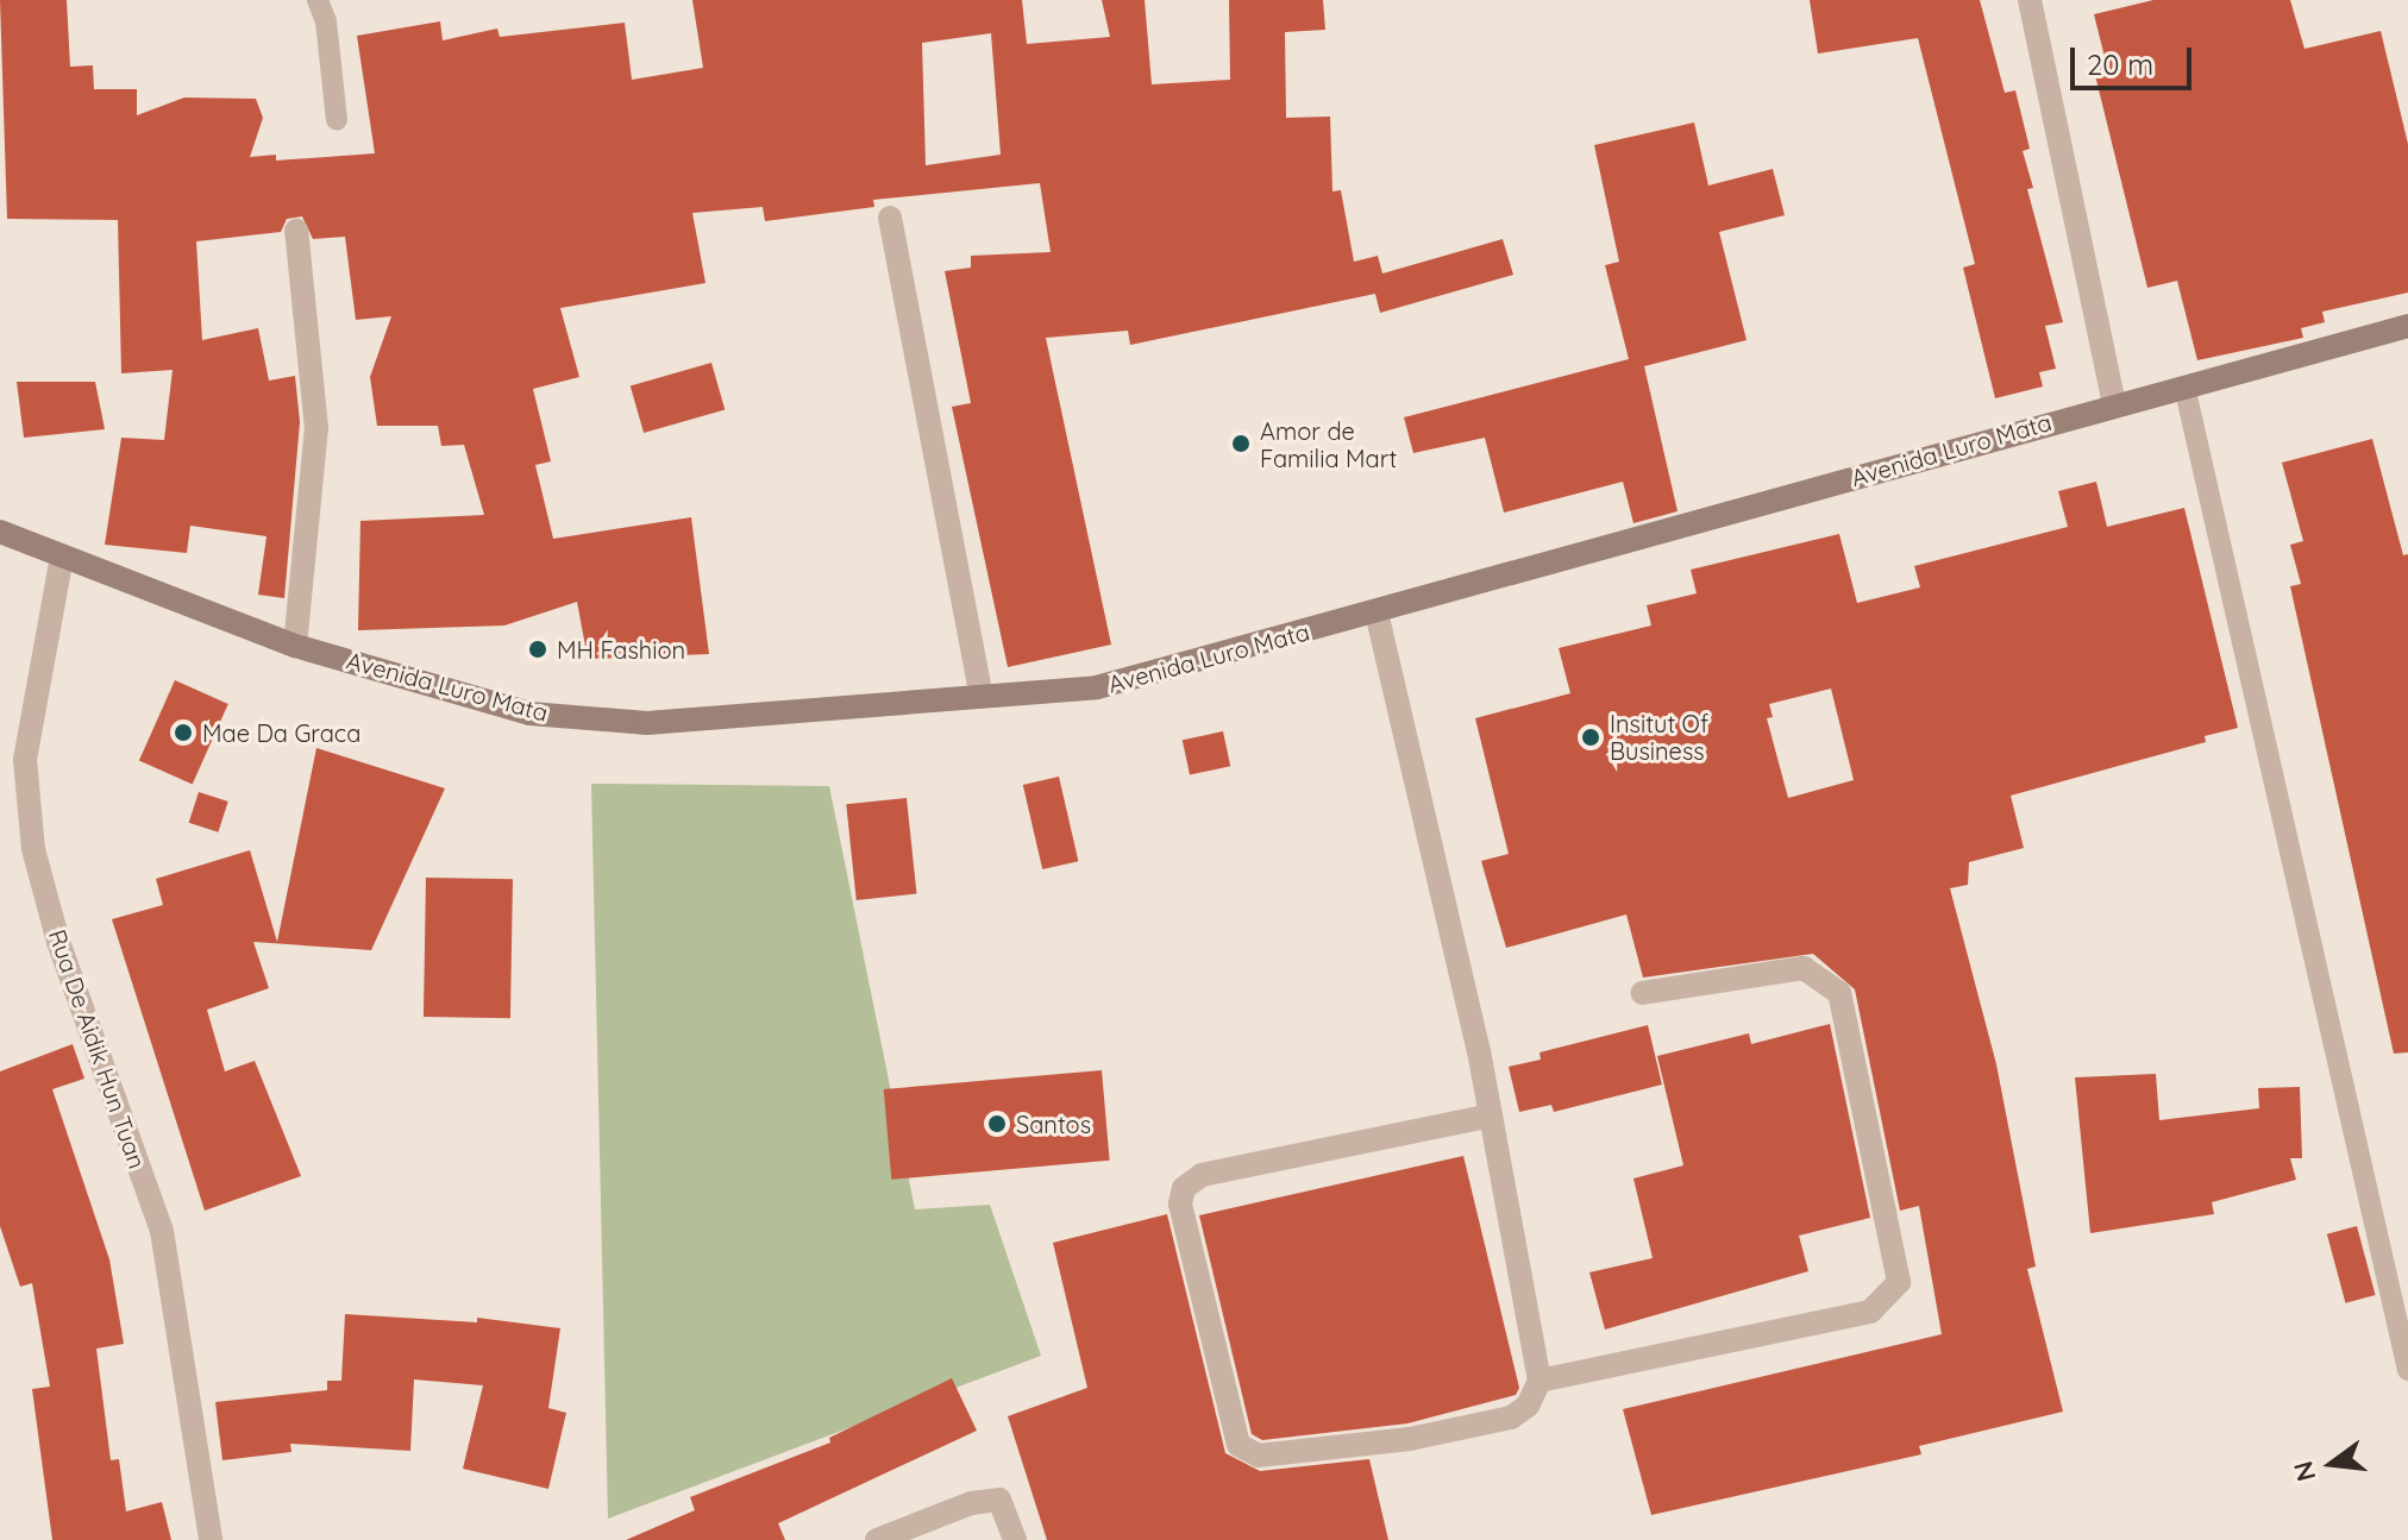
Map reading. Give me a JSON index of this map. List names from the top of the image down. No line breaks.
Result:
{"streets":{"main road":["Avenida Luro Mata"],"street":["Rua De Aidik Hun Tuan"]},"crossings":[["Avenida Luro Mata","Rua De Aidik Hun Tuan"]],"places":["Amor de Familia Mart","MH Fashion","Mae Da Graca","Insitut Of Business","Santos"],"scale_bar":"20 m","north":"left"}
